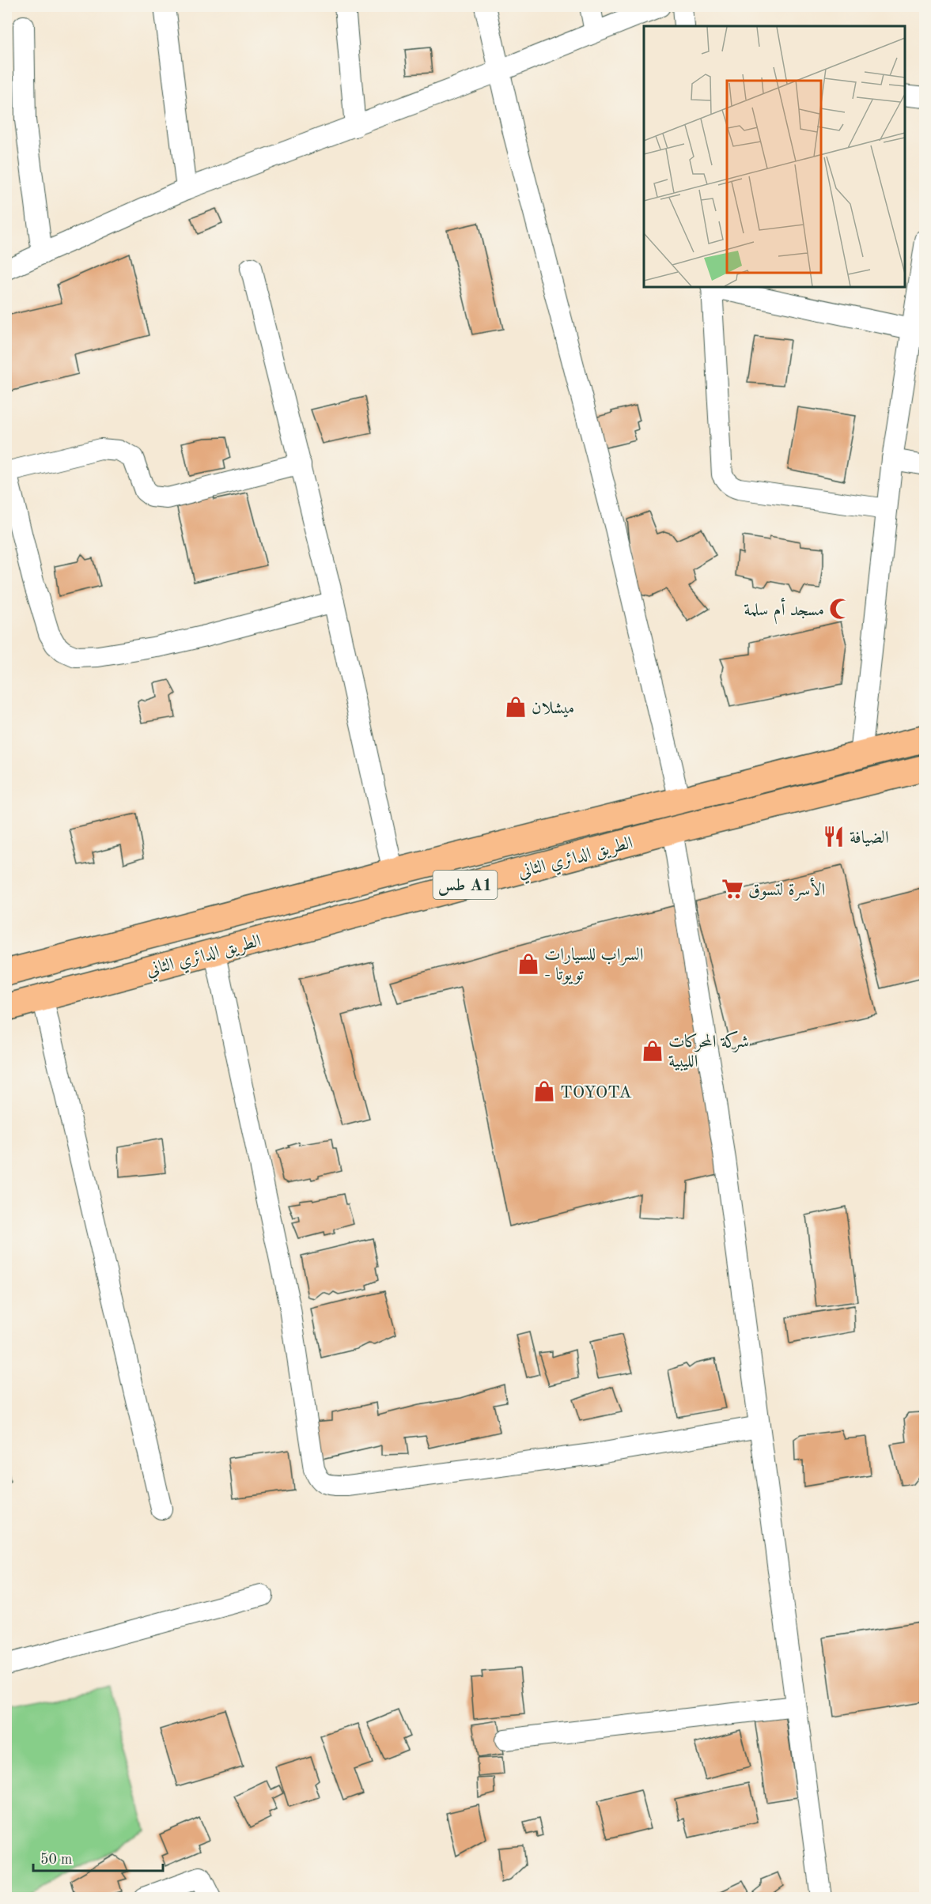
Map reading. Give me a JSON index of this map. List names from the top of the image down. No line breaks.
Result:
{"streets":{"highway":["الطريق الدائري الثاني","طس A1"]},"places":{"mosque":["مسجد أم سلمة"],"shop":["ميشلان","السراب للسيارات - تويوتا","شركة المحركات الليبية","TOYOTA"],"restaurant":["الضيافة"],"supermarket":["الأسرة لتسوق"]},"scale_bar":"50 m"}
